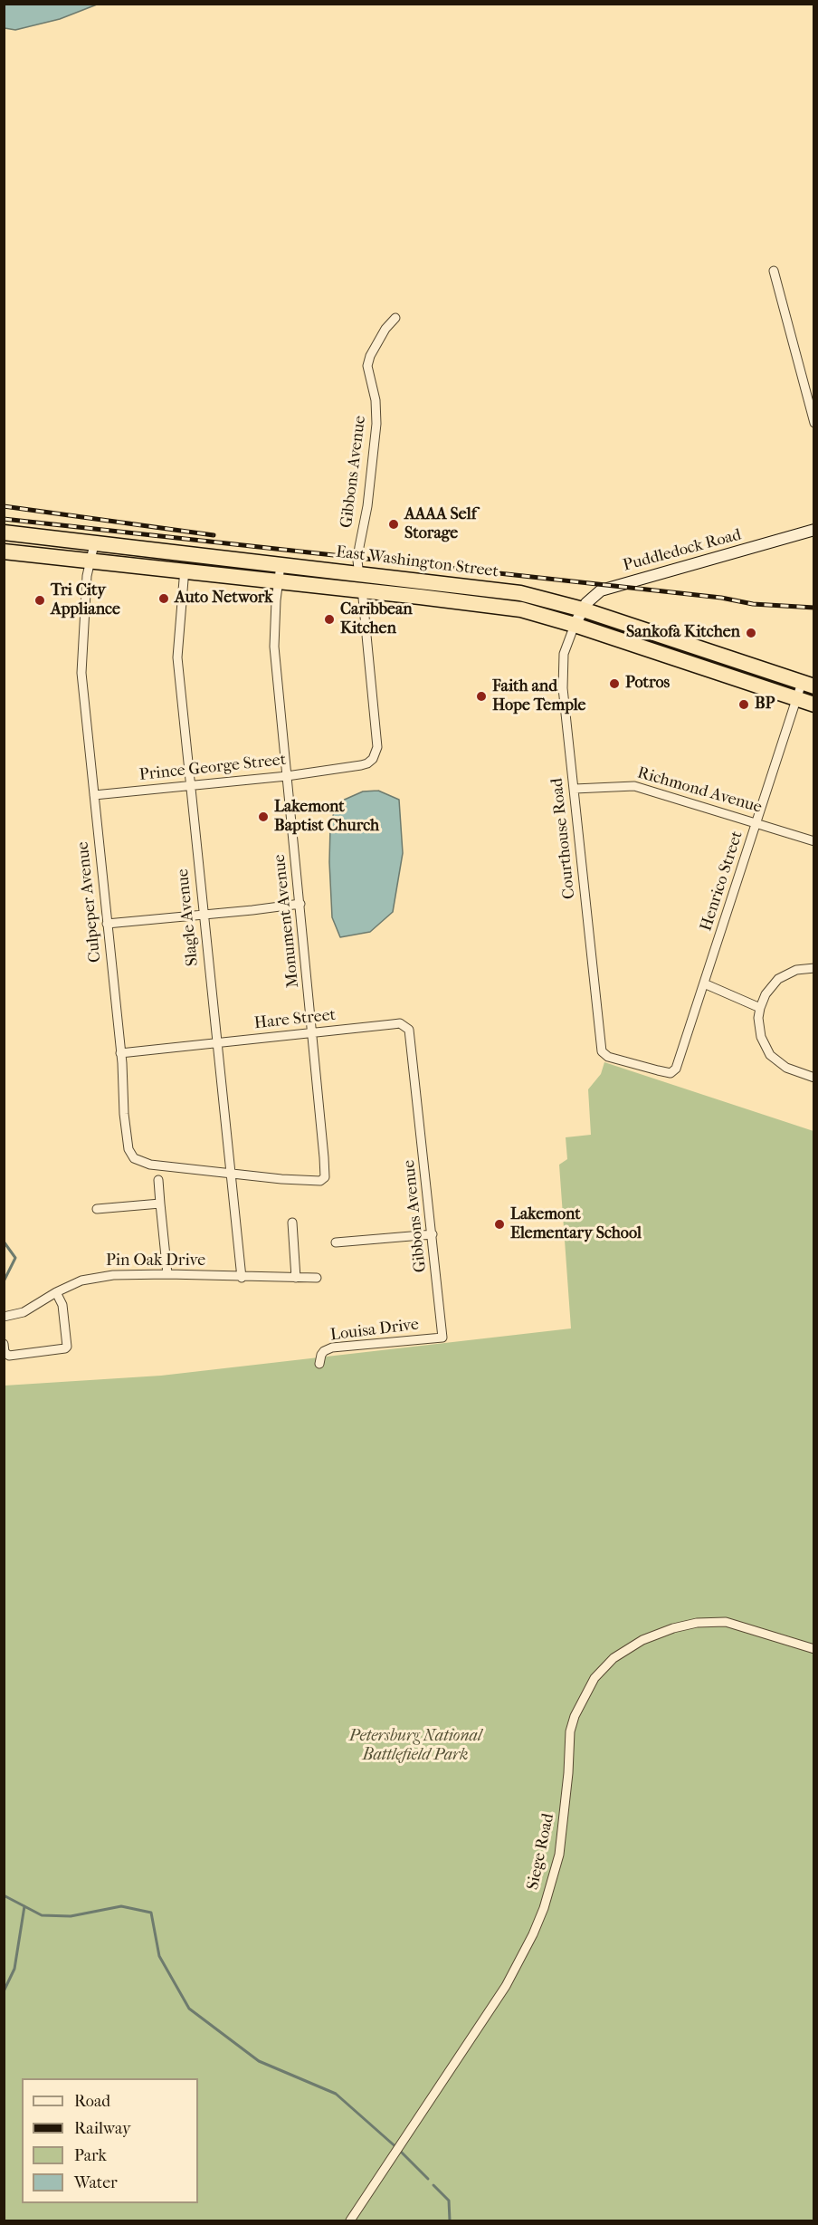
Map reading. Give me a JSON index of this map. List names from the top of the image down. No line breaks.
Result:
{"streets":{"highway":["East Washington Street"],"main road":["Puddledock Road"],"street":["Gibbons Avenue","Prince George Street","Richmond Avenue","Courthouse Road","Henrico Street","Culpeper Avenue","Slagle Avenue","Monument Avenue","Hare Street","Pin Oak Drive","Louisa Drive","Siege Road"]},"crossings":[["Gibbons Avenue","East Washington Street"],["Gibbons Avenue","Prince George Street"],["Gibbons Avenue","Hare Street"],["Gibbons Avenue","Louisa Drive"],["Puddledock Road","East Washington Street"],["Puddledock Road","Courthouse Road"],["East Washington Street","Courthouse Road"],["East Washington Street","Henrico Street"],["East Washington Street","Culpeper Avenue"],["East Washington Street","Slagle Avenue"],["East Washington Street","Monument Avenue"],["Prince George Street","Culpeper Avenue"],["Prince George Street","Slagle Avenue"],["Prince George Street","Monument Avenue"],["Richmond Avenue","Courthouse Road"],["Richmond Avenue","Henrico Street"],["Courthouse Road","Henrico Street"],["Culpeper Avenue","Slagle Avenue"],["Culpeper Avenue","Monument Avenue"],["Culpeper Avenue","Hare Street"],["Slagle Avenue","Monument Avenue"],["Slagle Avenue","Hare Street"],["Slagle Avenue","Pin Oak Drive"],["Monument Avenue","Hare Street"]],"parks":["Petersburg National Battlefield Park"],"places":["AAAA Self Storage","Auto Network","Tri City Appliance","Caribbean Kitchen","Sankofa Kitchen","Potros","Faith and Hope Temple","BP","Lakemont Baptist Church","Lakemont Elementary School"],"legend":["Road","Railway","Park","Water"]}
